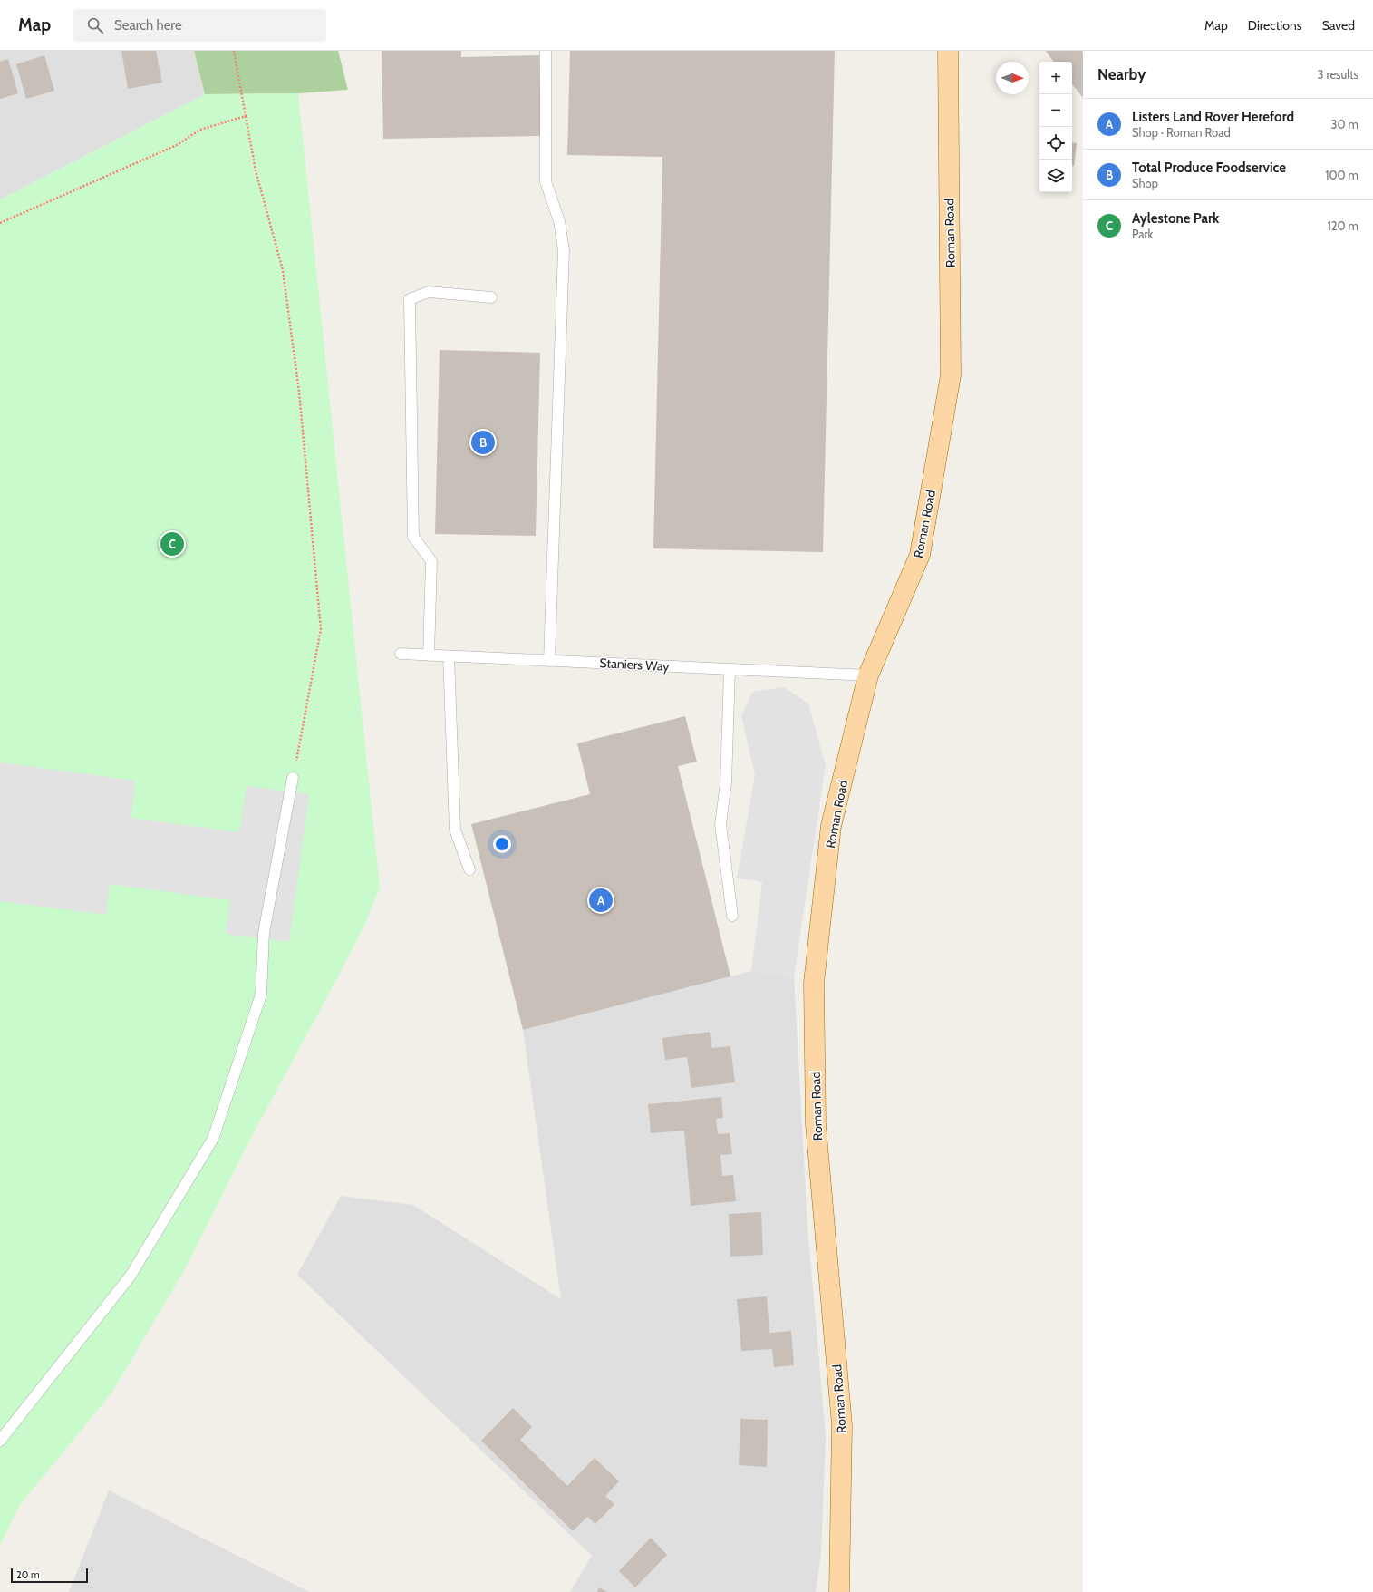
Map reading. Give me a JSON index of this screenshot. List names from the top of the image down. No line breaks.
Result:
{"streets":{"main road":["Roman Road"],"lane":["Staniers Way"]},"crossings":[["Roman Road","Staniers Way"]],"scale_bar":"20 m","north":"right","page":{"header":"Map","search":"Search here","nav":["Map","Directions","Saved"],"heading":["Nearby","3 results"],"map_buttons":["+","−"],"list":[{"mark":"A","name":"Listers Land Rover Hereford","note":"Shop · Roman Road","value":"30 m"},{"mark":"B","name":"Total Produce Foodservice","note":"Shop","value":"100 m"},{"mark":"C","name":"Aylestone Park","note":"Park","value":"120 m"}],"pins":["B","C","A"],"scale":"20 m"}}
